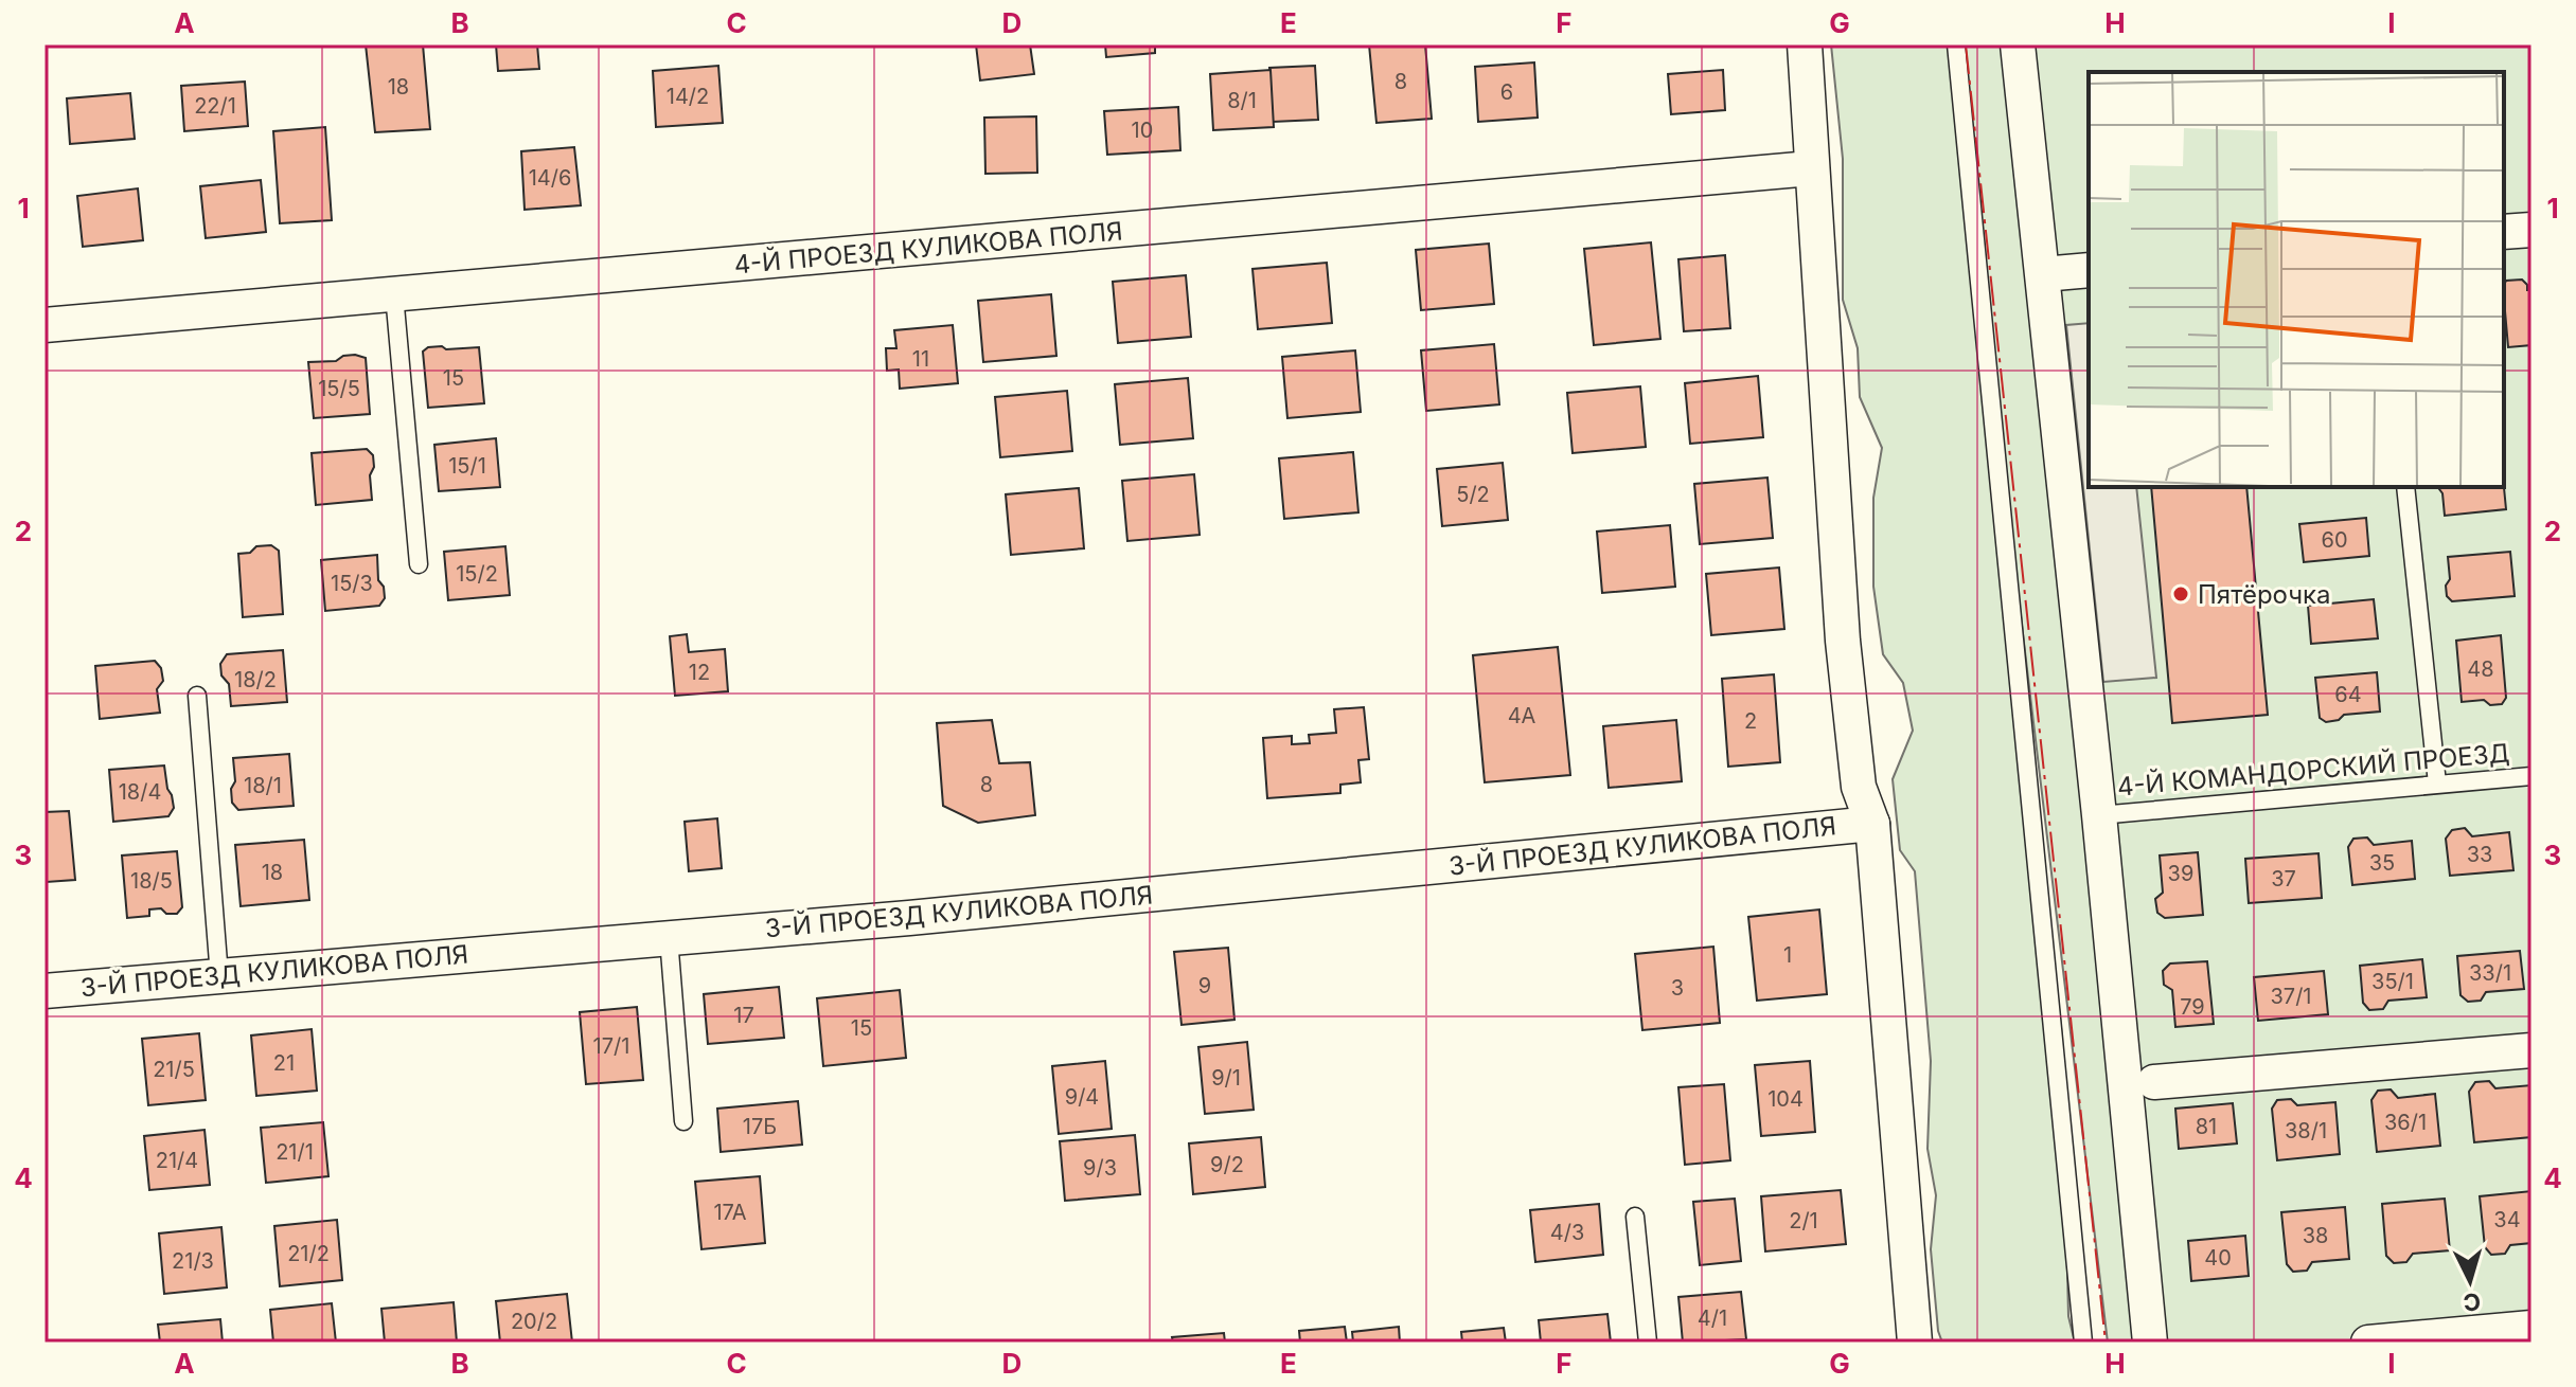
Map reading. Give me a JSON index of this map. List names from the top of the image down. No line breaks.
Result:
{"streets":{"street":["4-Й ПРОЕЗД КУЛИКОВА ПОЛЯ","3-Й ПРОЕЗД КУЛИКОВА ПОЛЯ"],"lane":["4-Й КОМАНДОРСКИЙ ПРОЕЗД"]},"places":["Пятёрочка"],"house_numbers":["8","18","6","14/2","8/1","22/1","10","14/6","11","15","15/5","15/1","5/2","60","15/2","15/3","48","12","18/2","64","4А","2","8","18/1","18/4","33","35","18","39","37","18/5","1","33/1","35/1","9","3","37/1","79","17","15","17/1","21","21/5","9/1","9/4","104","36/1","17Б","81","38/1","21/1","21/4","9/2","9/3","17А","34","2/1","4/3","38","21/2","40","21/3","4/1","20/2"],"north":"bottom","grid":{"columns":["A","B","C","D","E","F","G","H","I"],"rows":["1","2","3","4"]}}
